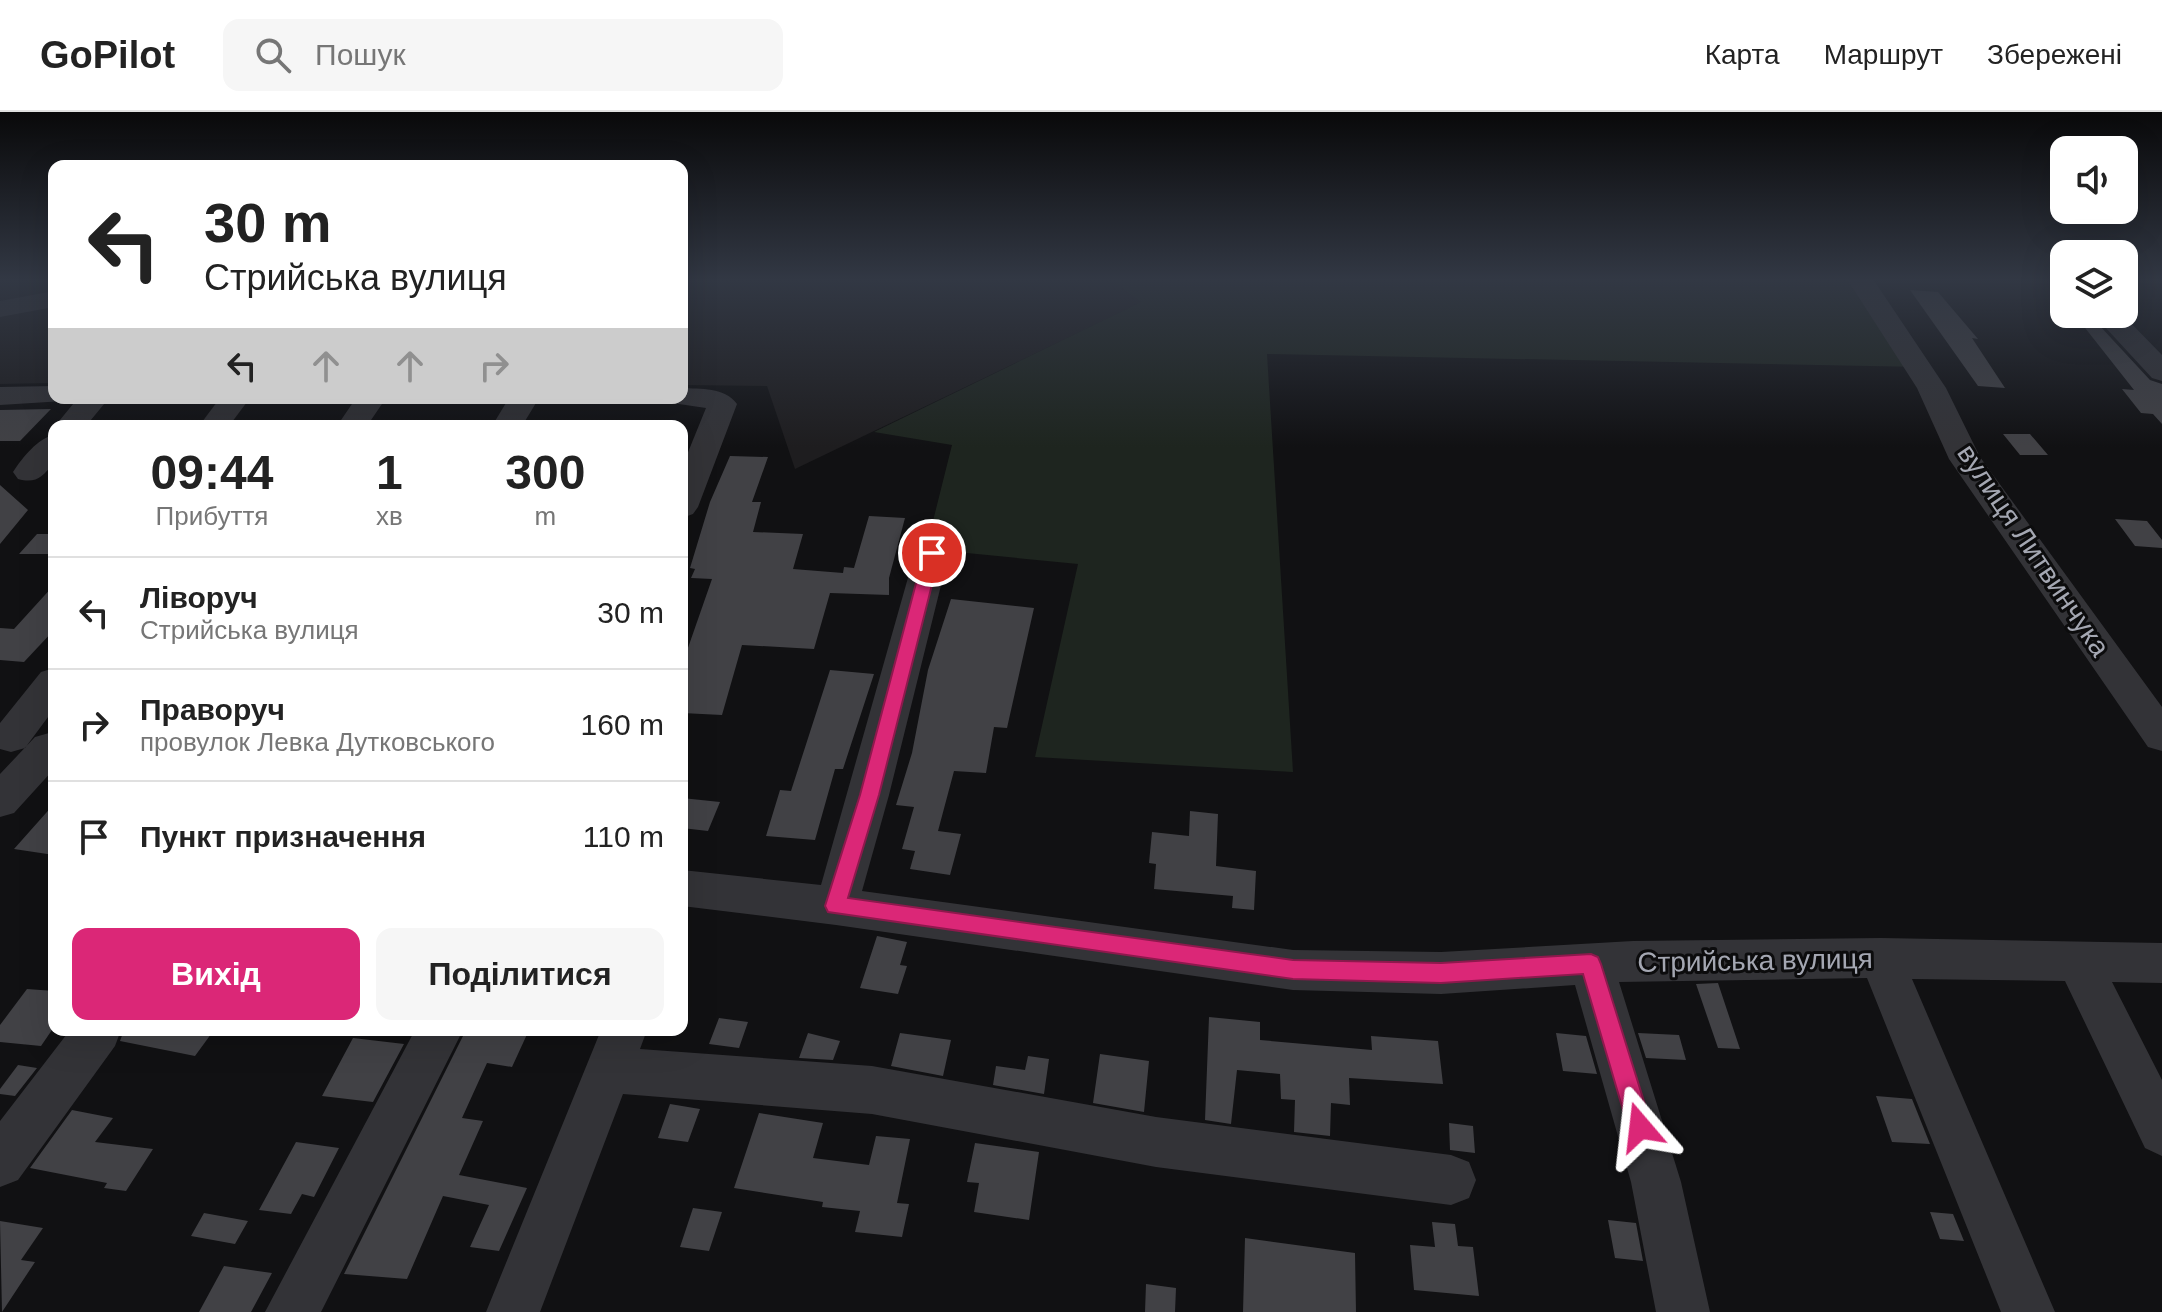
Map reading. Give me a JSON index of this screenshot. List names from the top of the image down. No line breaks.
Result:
{"streets":{"street":["вулиця Литвинчука","Стрийська вулиця"]},"page":{"header":"GoPilot","search":"Пошук","nav":["Карта","Маршрут","Збережені"],"turn":["30 m","Стрийська вулиця"],"eta":["09:44","Прибуття","1","хв","300","m"],"list":[{"name":"Ліворуч","note":"Стрийська вулиця","value":"30 m"},{"name":"Праворуч","note":"провулок Левка Дутковського","value":"160 m"},{"name":"Пункт призначення","value":"110 m"}],"buttons":["Вихід","Поділитися"]}}
